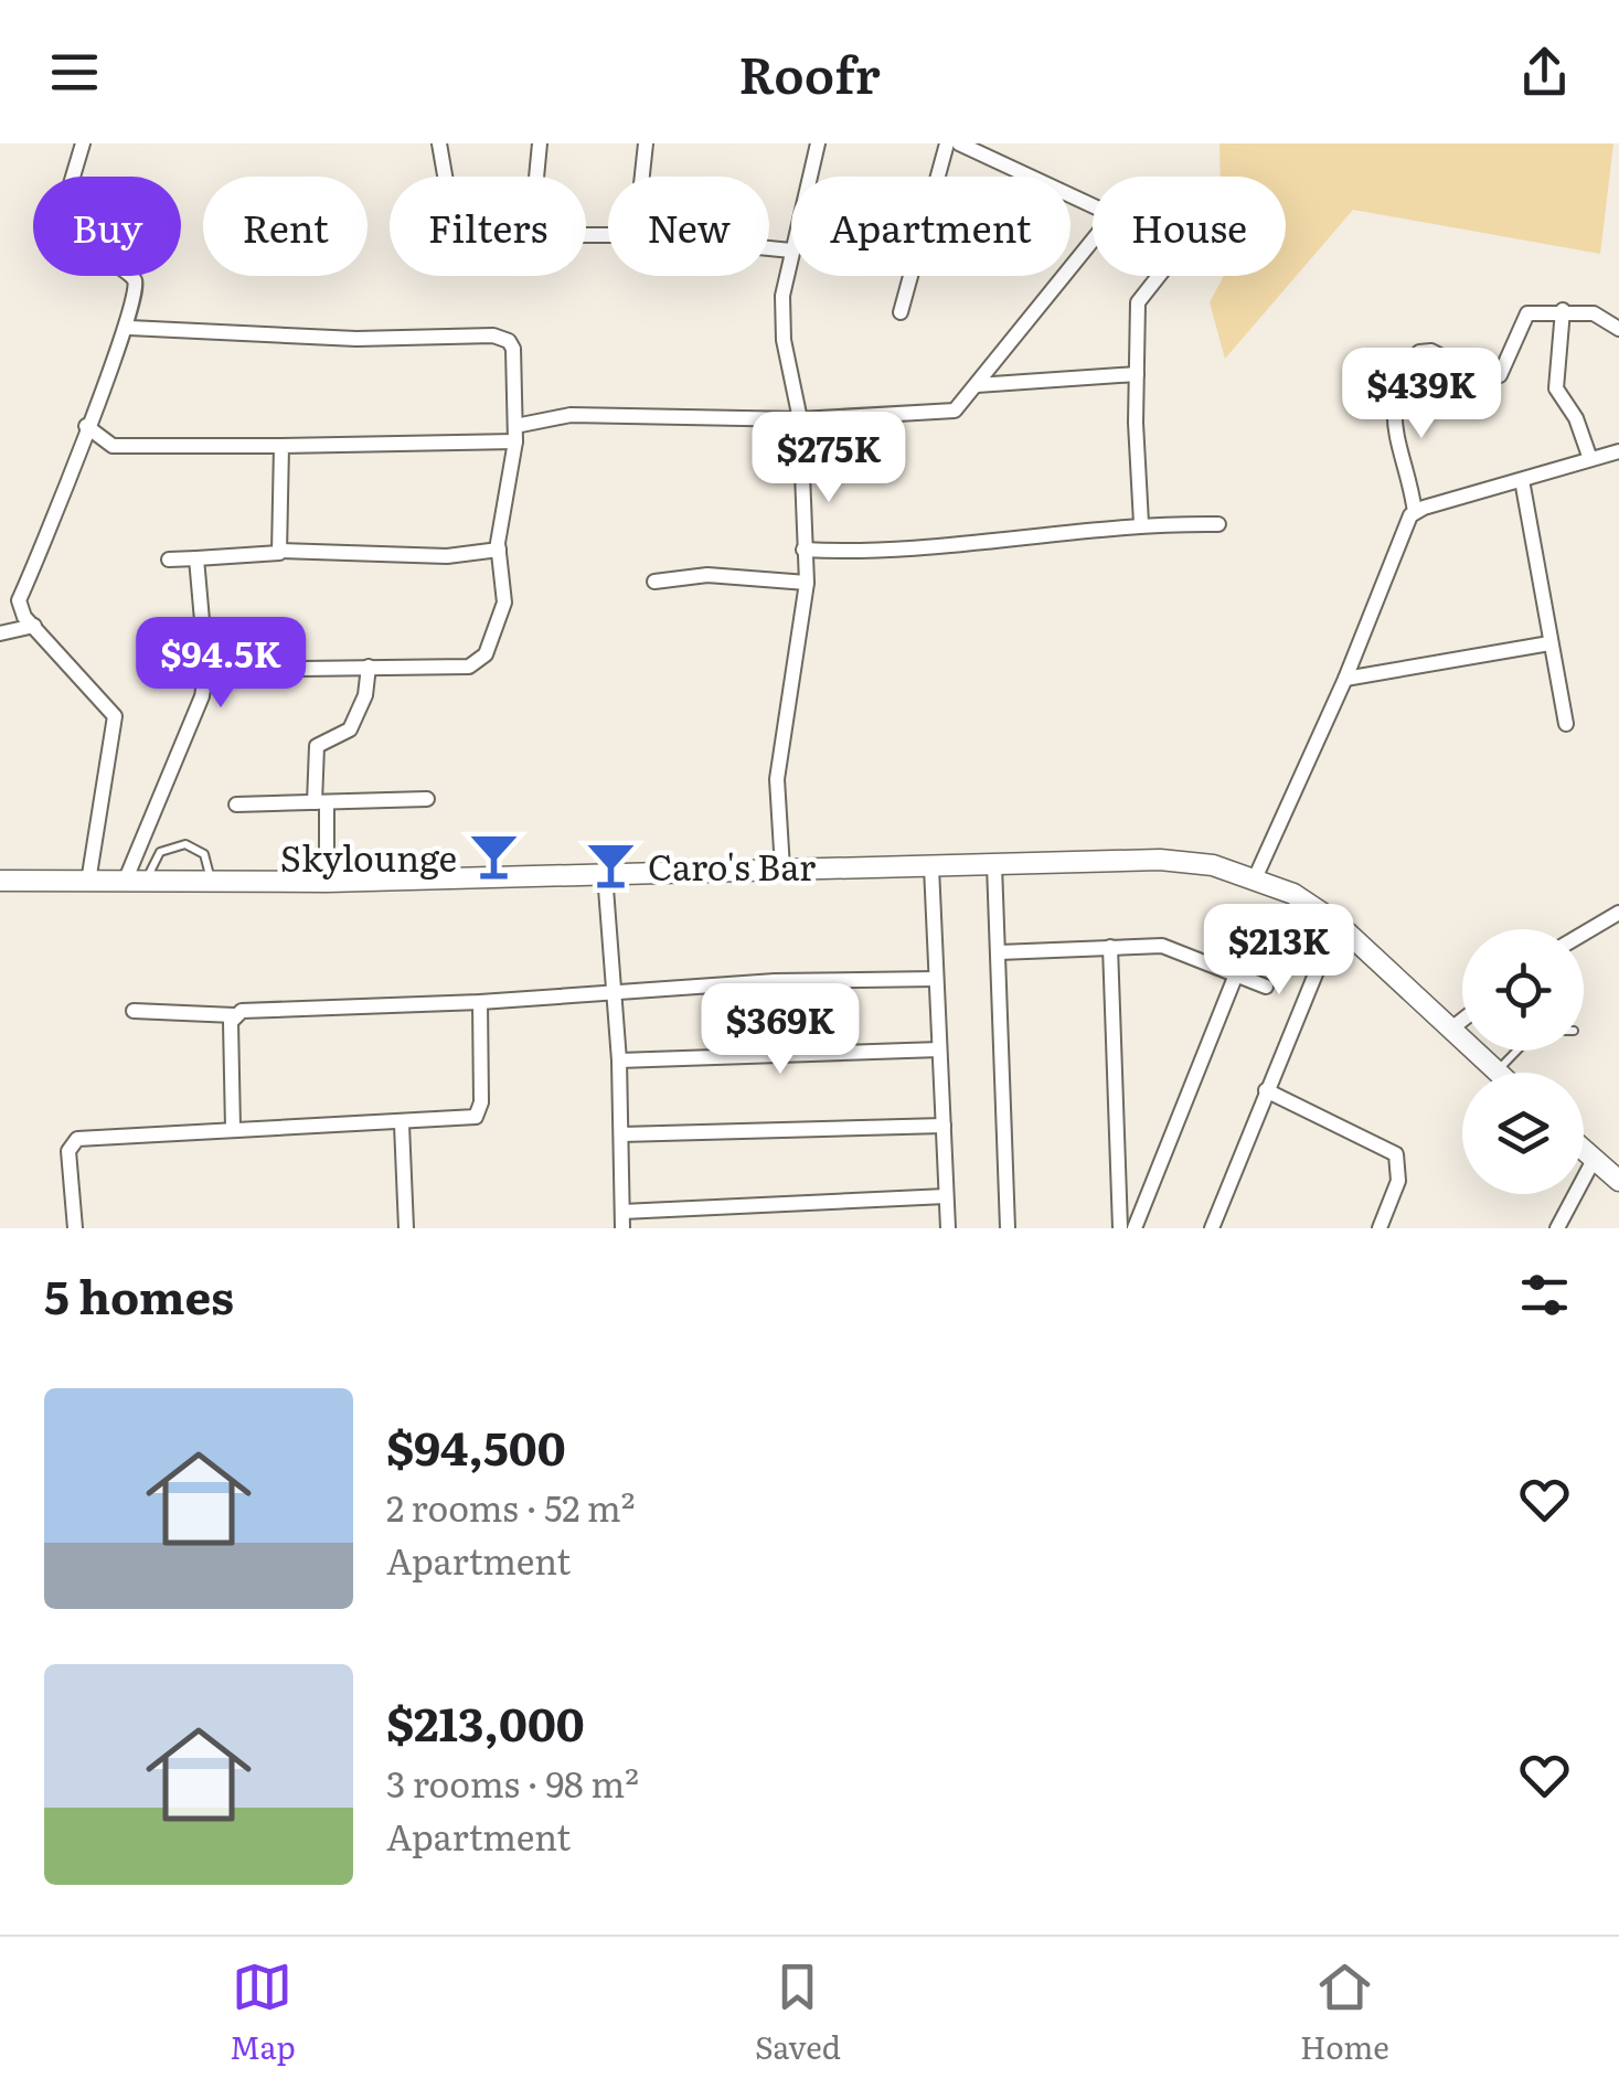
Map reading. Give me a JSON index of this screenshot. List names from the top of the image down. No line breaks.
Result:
{"places":{"bar":["Skylounge","Caro's Bar"]},"page":{"header":"Roofr","chip":["Buy","Rent","Filters","New","Apartment","House"],"price":["$439K","$275K","$94.5K","$213K","$369K"],"heading":"5 homes","list":[{"name":"$94,500","note":"2 rooms · 52 m² · Apartment"},{"name":"$213,000","note":"3 rooms · 98 m² · Apartment"}],"tabs":["Map","Saved","Home"]}}
